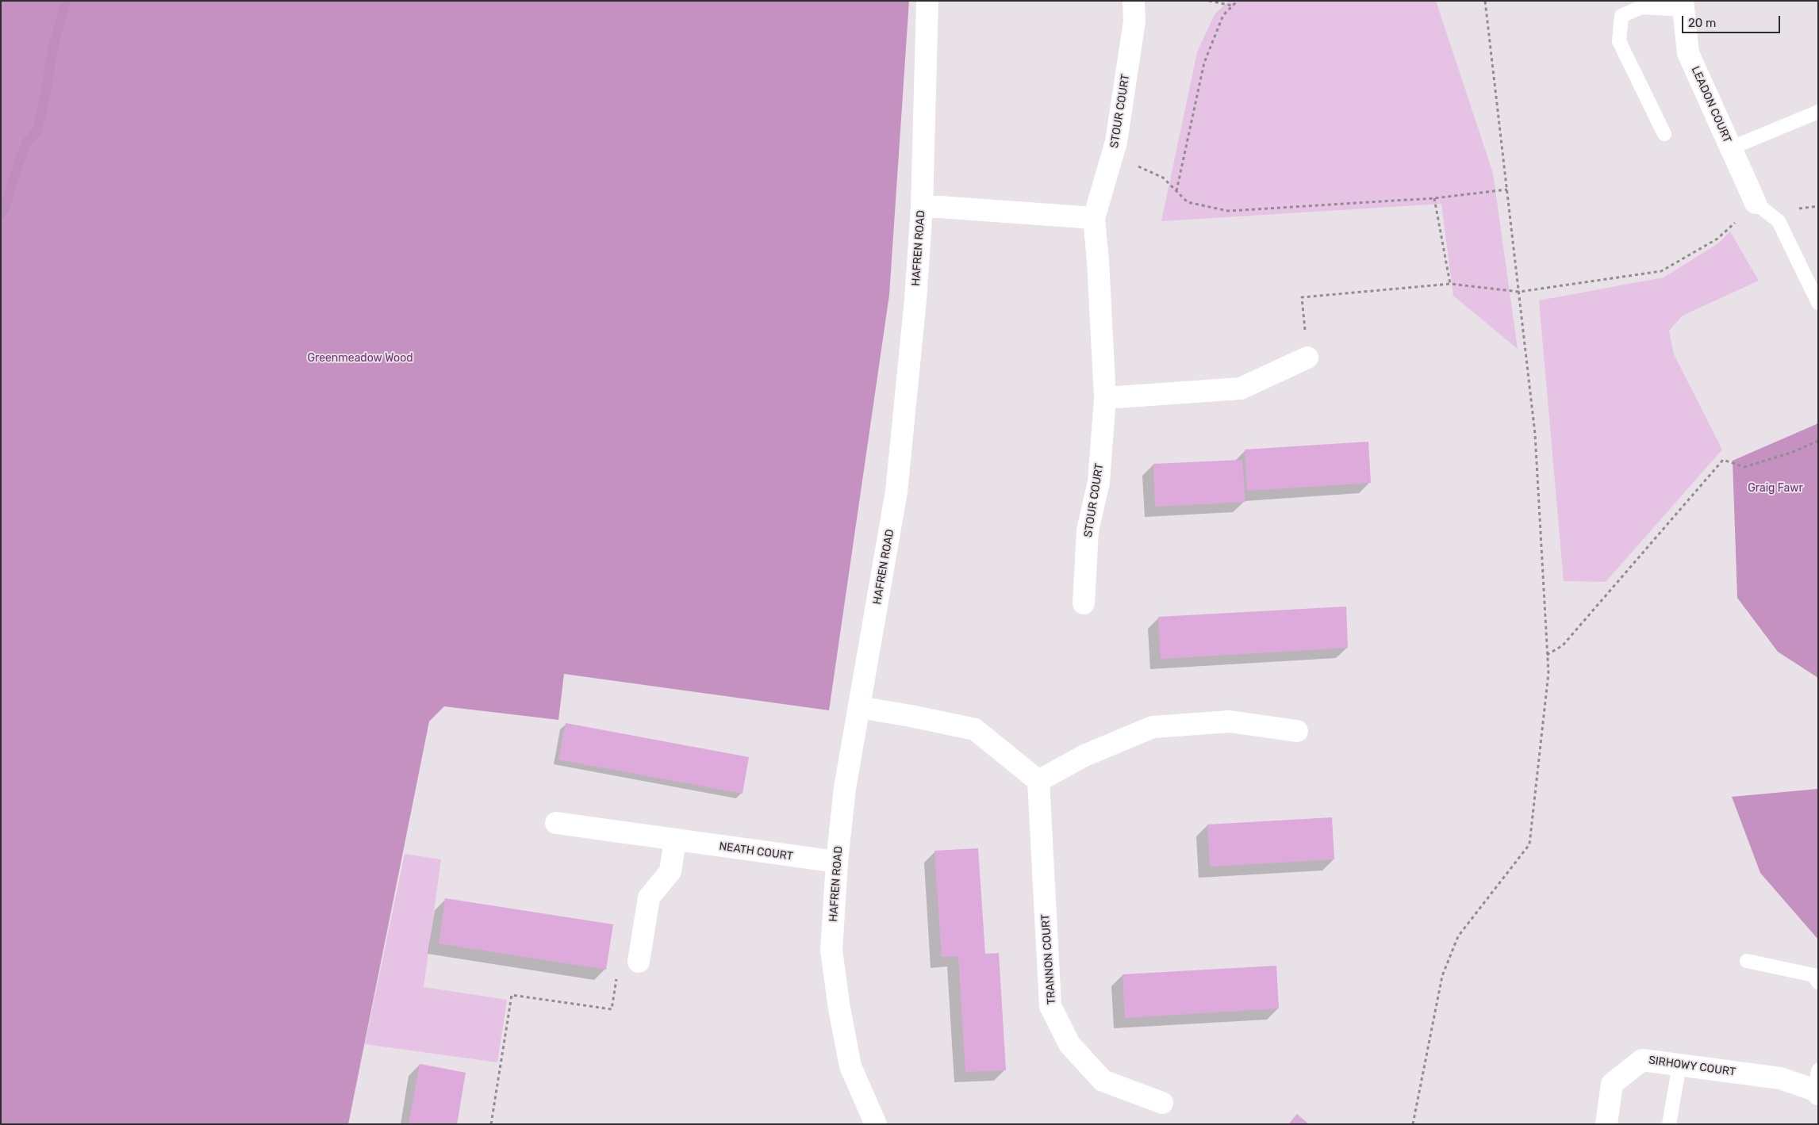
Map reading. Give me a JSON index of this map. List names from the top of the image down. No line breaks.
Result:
{"streets":{"street":["LEADON COURT","STOUR COURT","HAFREN ROAD","NEATH COURT","TRANNON COURT","SIRHOWY COURT"]},"crossings":[["HAFREN ROAD","NEATH COURT"]],"parks":["Greenmeadow Wood","Graig Fawr"],"scale_bar":"20 m"}
